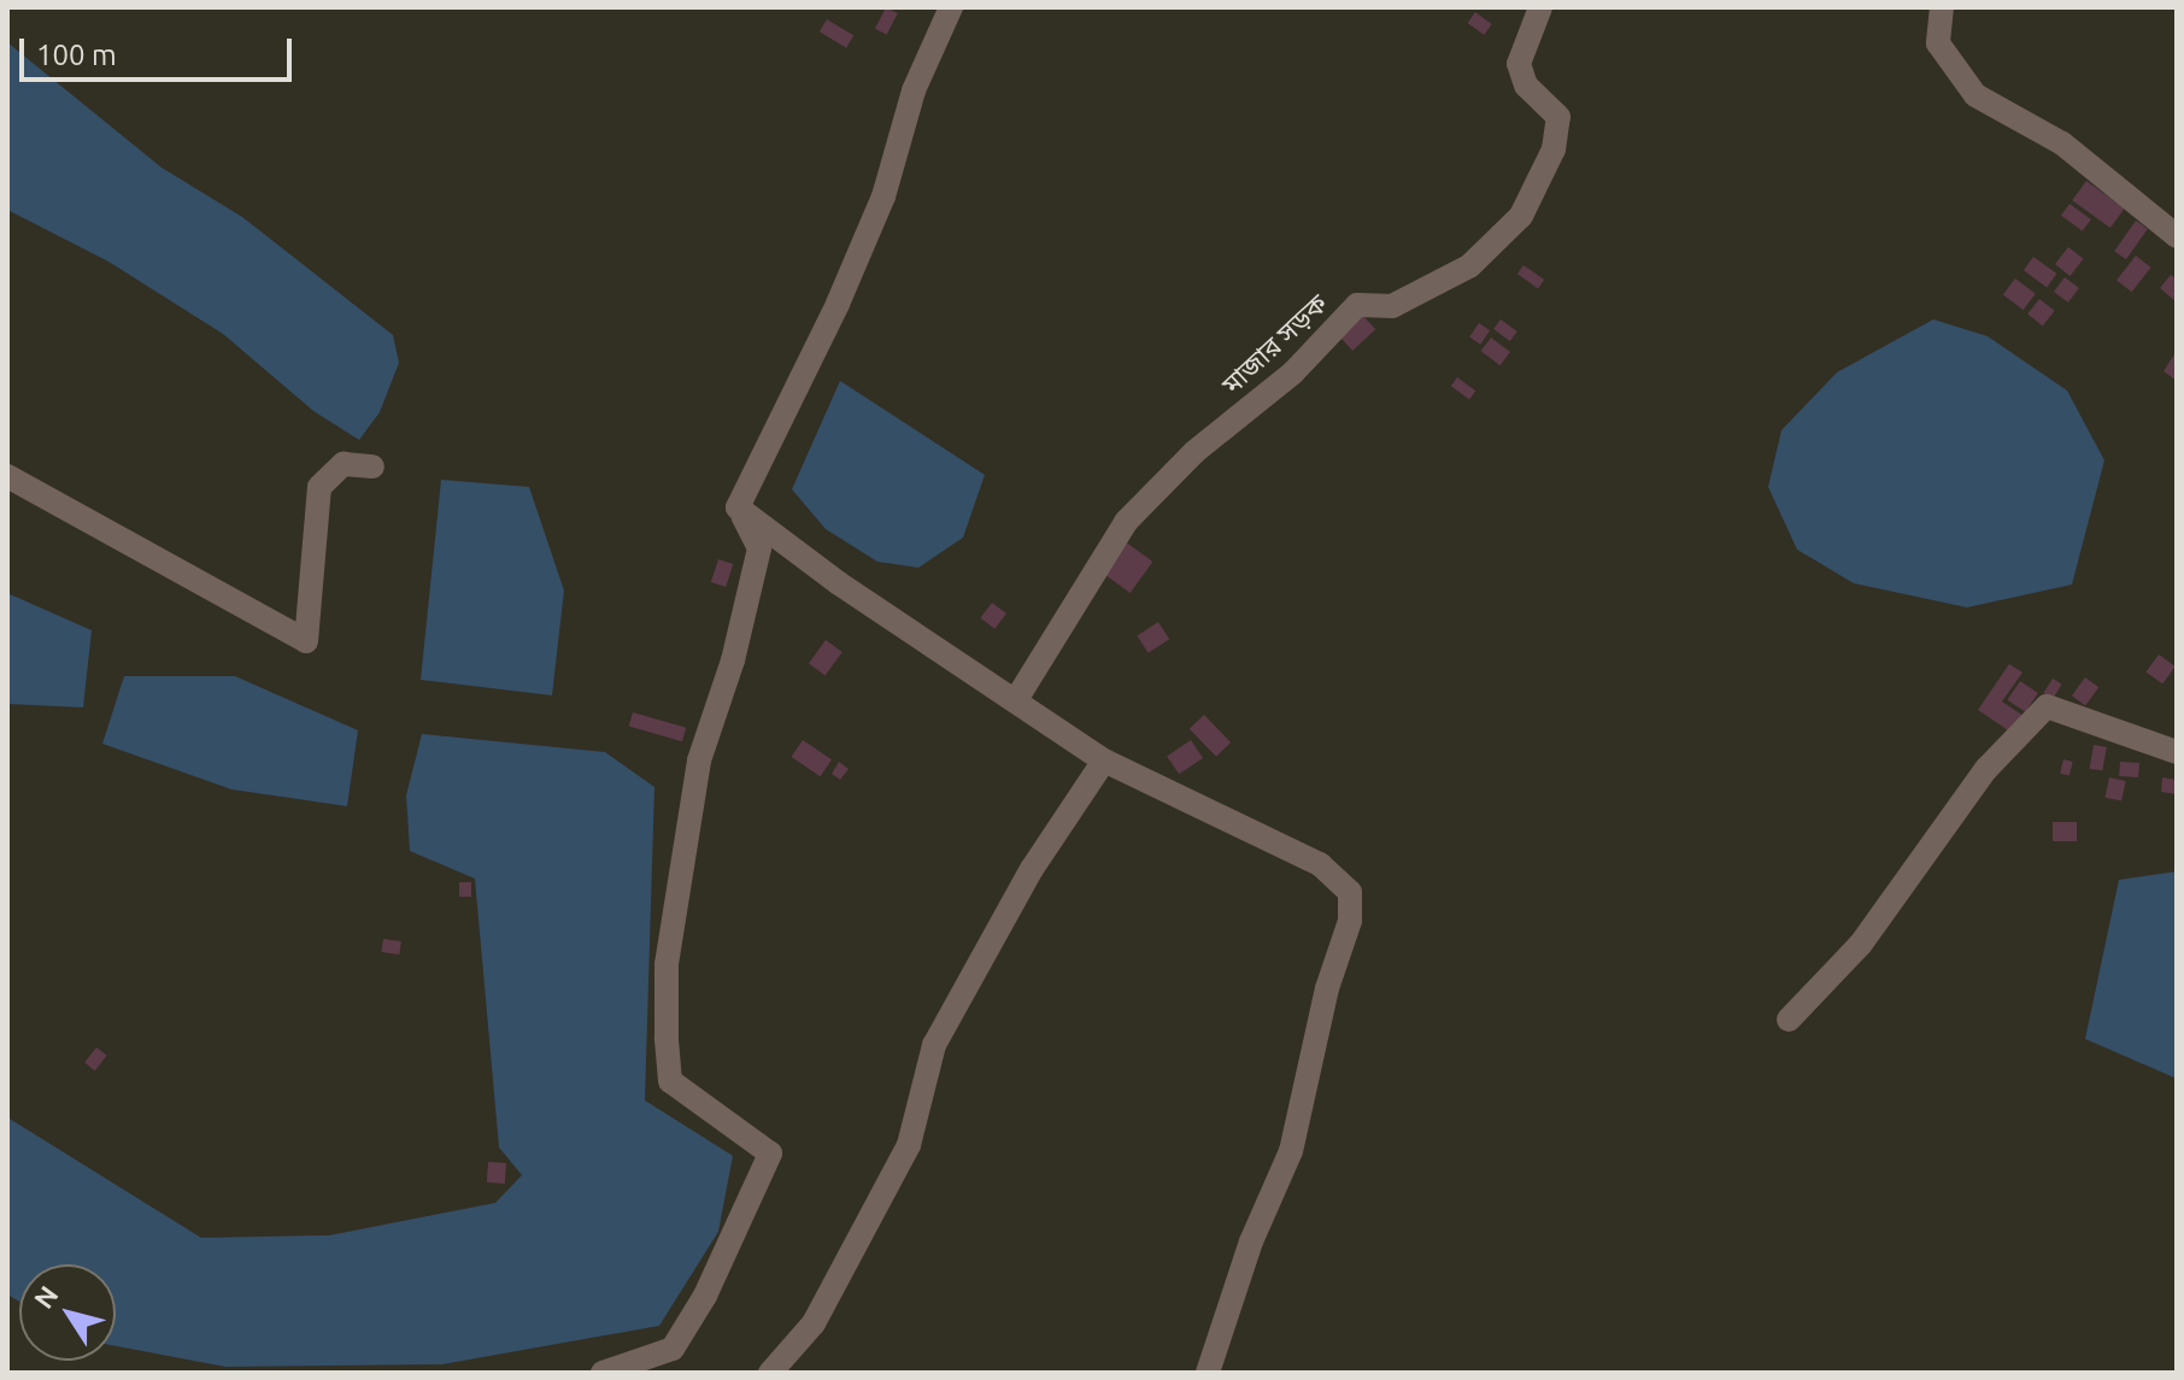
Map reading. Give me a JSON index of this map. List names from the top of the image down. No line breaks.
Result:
{"streets":{"street":["মাজার সড়ক"]},"scale_bar":"100 m","north":"top left"}
